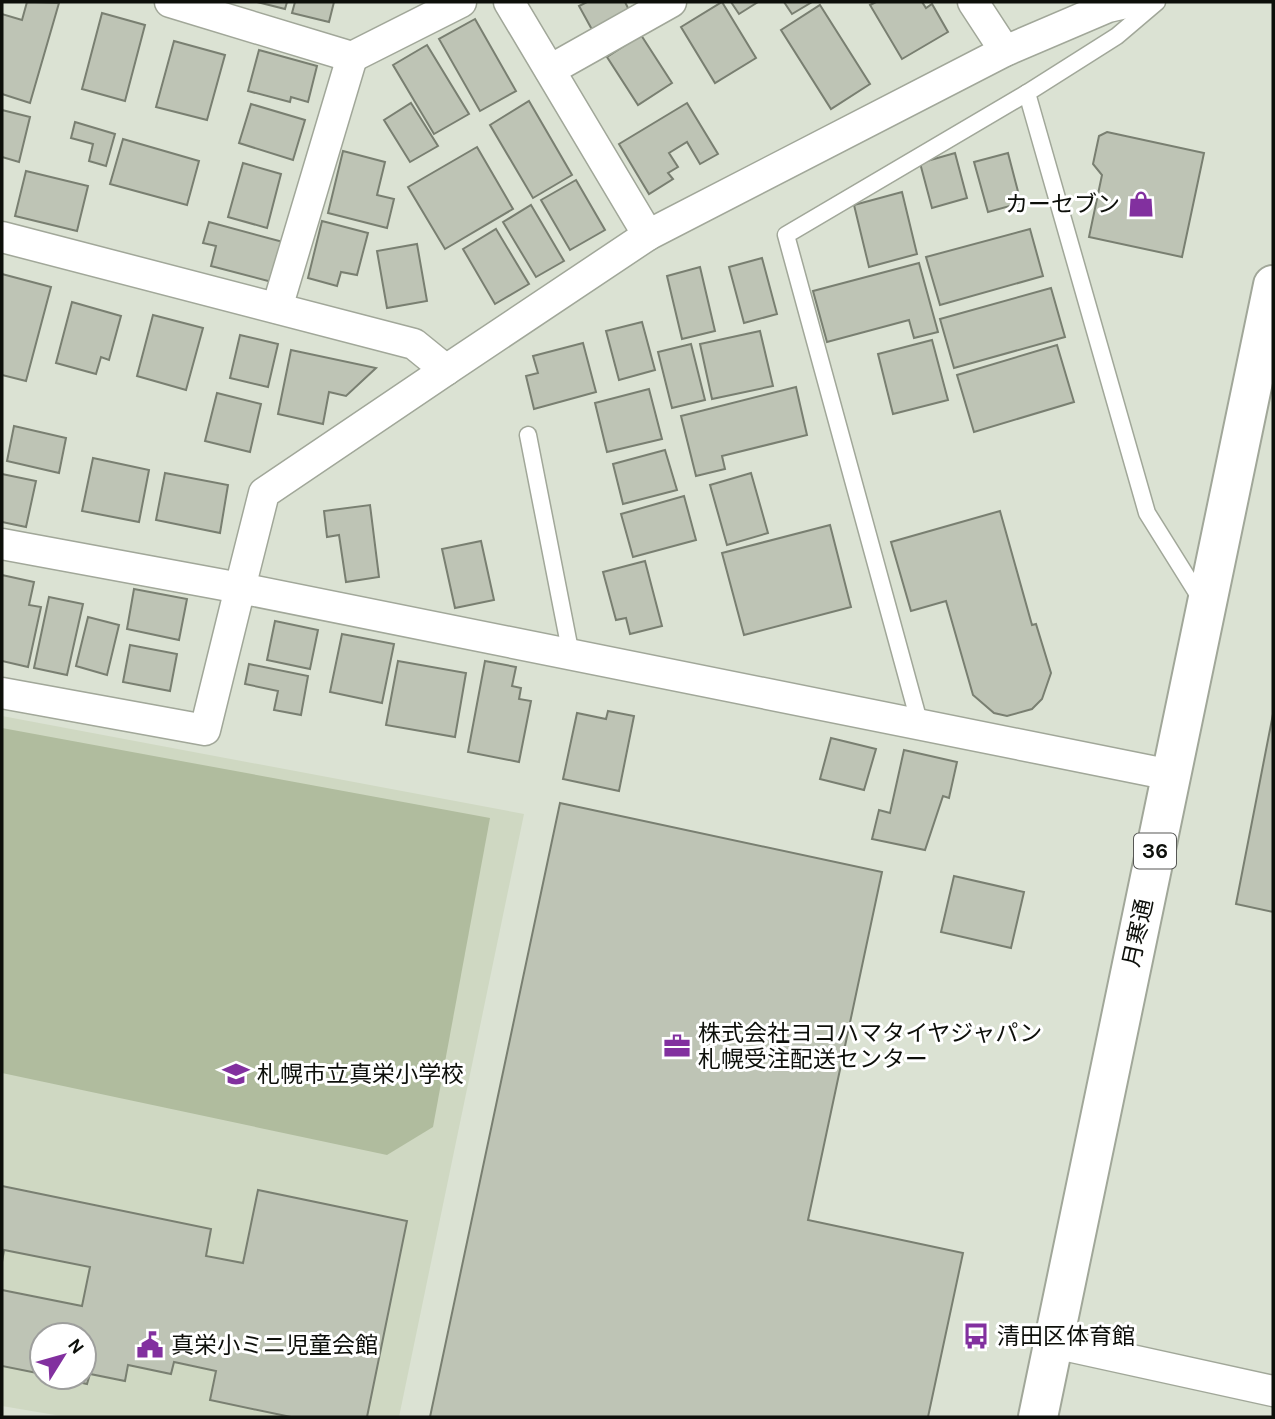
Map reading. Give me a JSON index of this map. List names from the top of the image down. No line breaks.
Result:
{"streets":{"highway":["36","月寒通"]},"places":{"shop":["カーセブン"],"office":["株式会社ヨコハマタイヤジャパン 札幌受注配送センター"],"school or university":["札幌市立真栄小学校"],"bus stop":["清田区体育館"],"public building":["真栄小ミニ児童会館"]},"north":"top right"}
